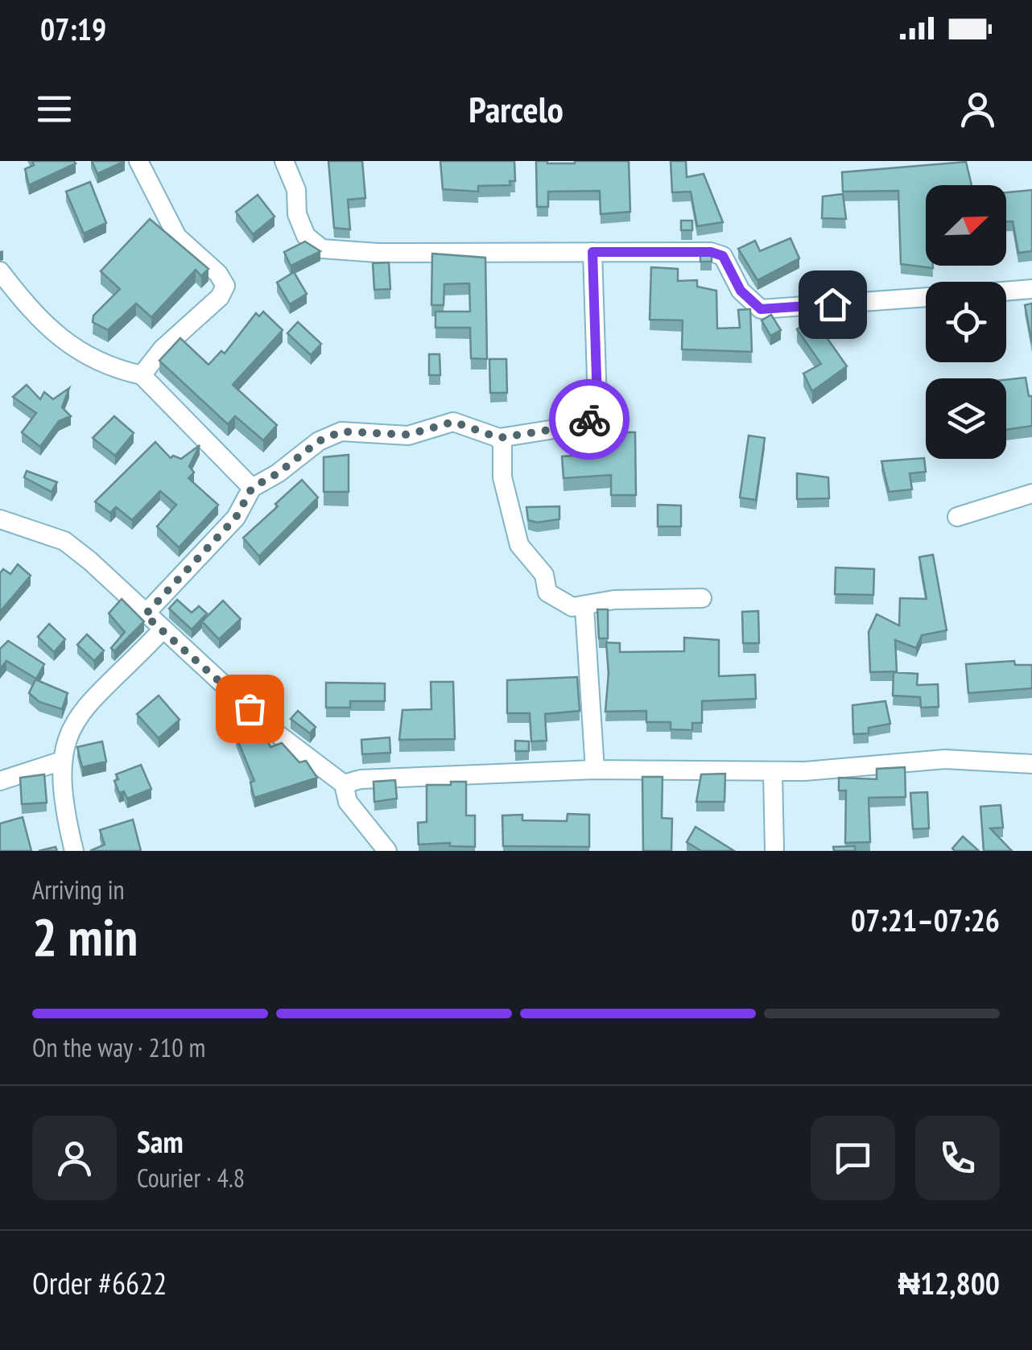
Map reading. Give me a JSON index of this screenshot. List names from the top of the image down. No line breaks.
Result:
{"north":"top right","page":{"status":"07:19","header":"Parcelo","heading":["2 min","Arriving in","07:21–07:26"],"panel":["Sam","Courier · 4.8","Order #6622","₦12,800"],"bar":"On the way · 210 m"}}
